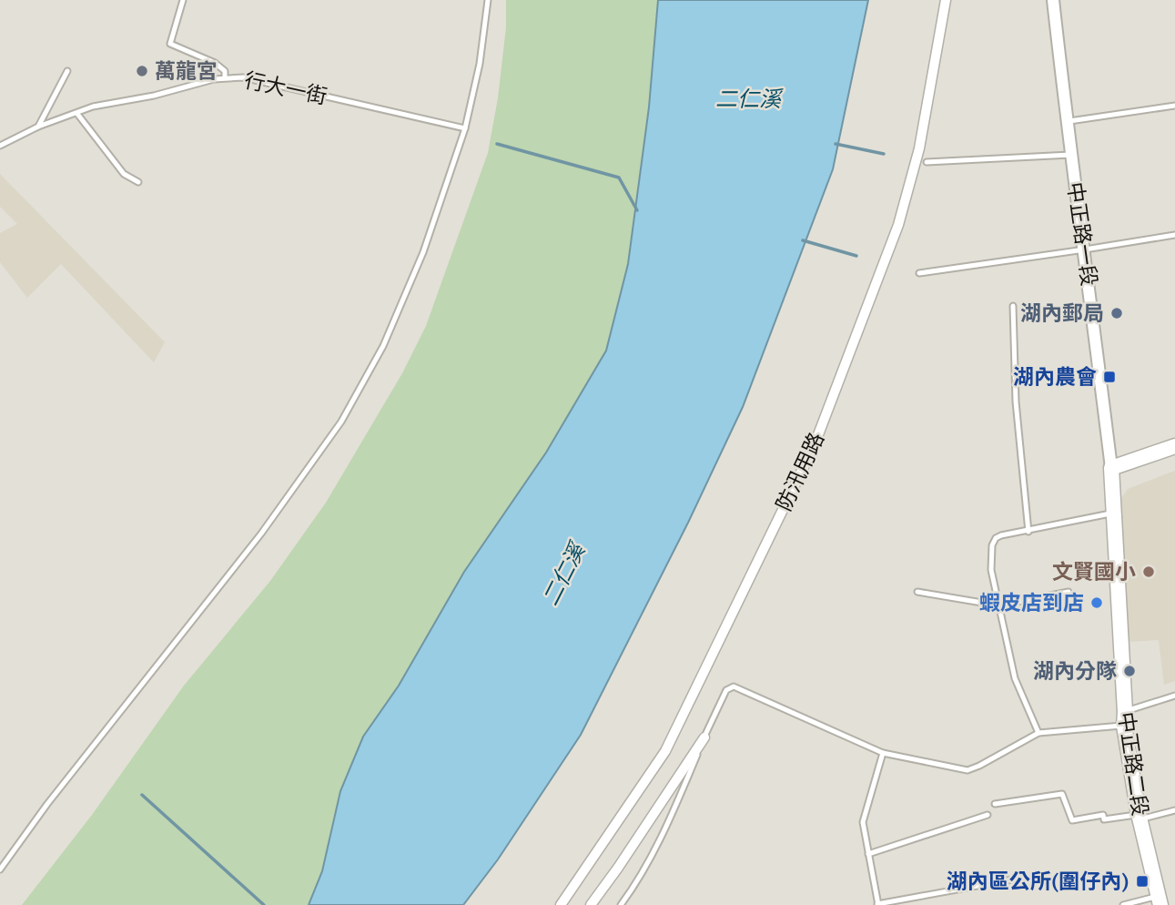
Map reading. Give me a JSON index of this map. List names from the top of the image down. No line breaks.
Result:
{"streets":{"main road":["中正路二段"],"street":["中正路一段","防汛用路"],"lane":["行大一街"]},"crossings":[["中正路一段","中正路二段"]],"water":["二仁溪"],"places":{"other":["萬龍宮","湖內郵局","文賢國小","蝦皮店到店","湖內分隊"],"transit":["湖內農會","湖內區公所(圍仔內)"]}}
